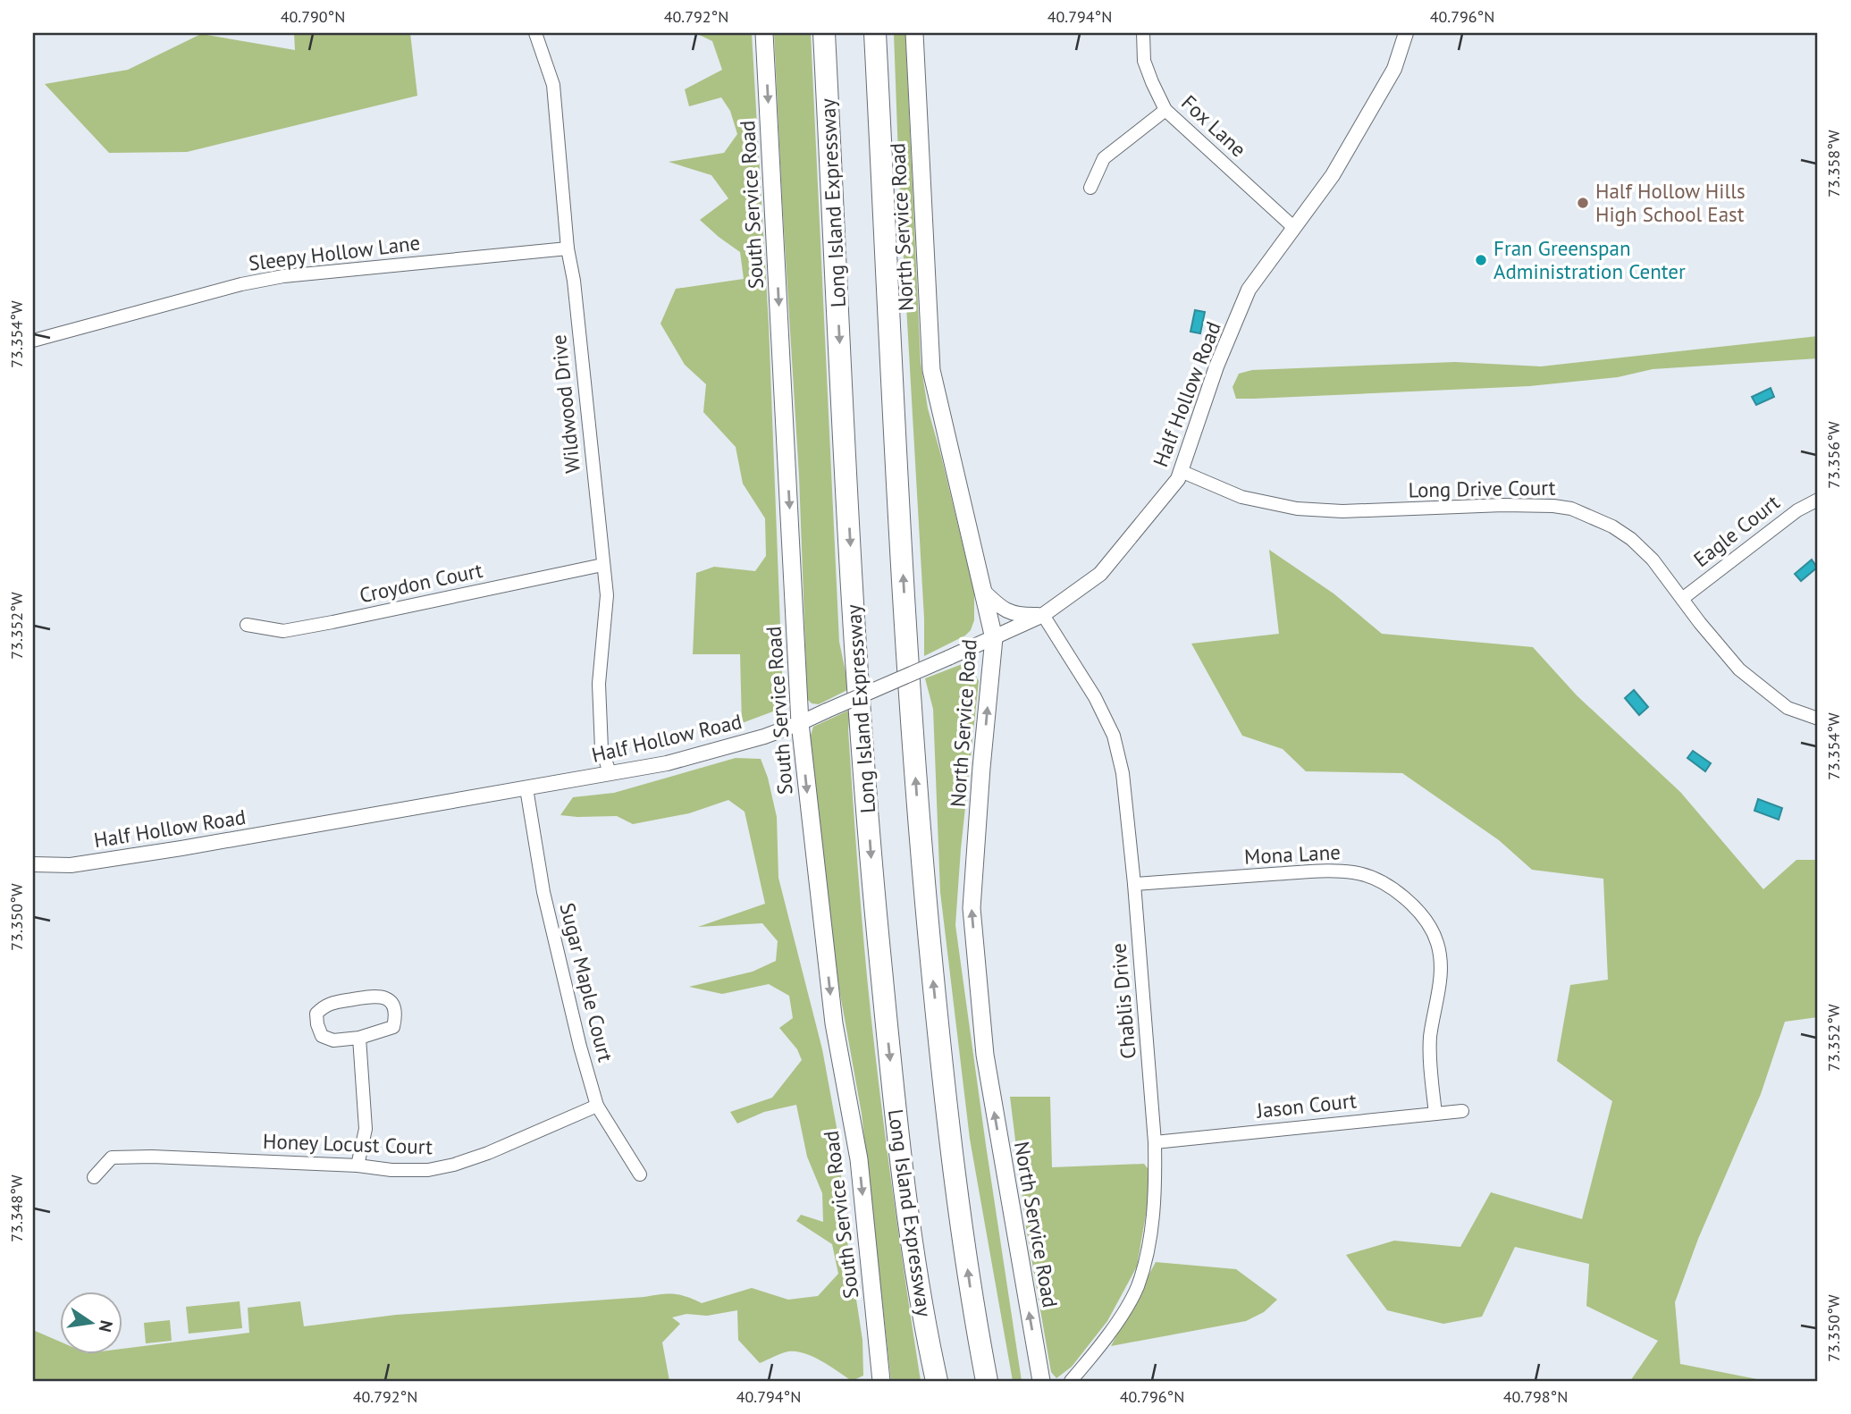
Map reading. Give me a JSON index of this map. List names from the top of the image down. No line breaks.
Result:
{"streets":{"highway":["Long Island Expressway"],"main road":["South Service Road","North Service Road"],"street":["Fox Lane","Sleepy Hollow Lane","Half Hollow Road","Wildwood Drive","Long Drive Court","Eagle Court","Croydon Court","Mona Lane","Sugar Maple Court","Chablis Drive","Jason Court","Honey Locust Court"]},"crossings":[["Fox Lane","Half Hollow Road"],["South Service Road","Half Hollow Road"],["North Service Road","Half Hollow Road"],["Sleepy Hollow Lane","Wildwood Drive"],["Half Hollow Road","Wildwood Drive"],["Half Hollow Road","Long Drive Court"],["Half Hollow Road","Sugar Maple Court"],["Half Hollow Road","Chablis Drive"],["Wildwood Drive","Croydon Court"],["Long Drive Court","Eagle Court"],["Mona Lane","Chablis Drive"],["Mona Lane","Jason Court"],["Sugar Maple Court","Honey Locust Court"],["Chablis Drive","Jason Court"]],"one_way":["South Service Road","North Service Road"],"places":["Half Hollow Hills High School East","Fran Greenspan Administration Center"],"north":"right","coordinates":["40.790°N","40.792°N","40.794°N","40.796°N","73.358°W","73.354°W","73.356°W","73.352°W","73.350°W","73.348°W","40.798°N"]}
